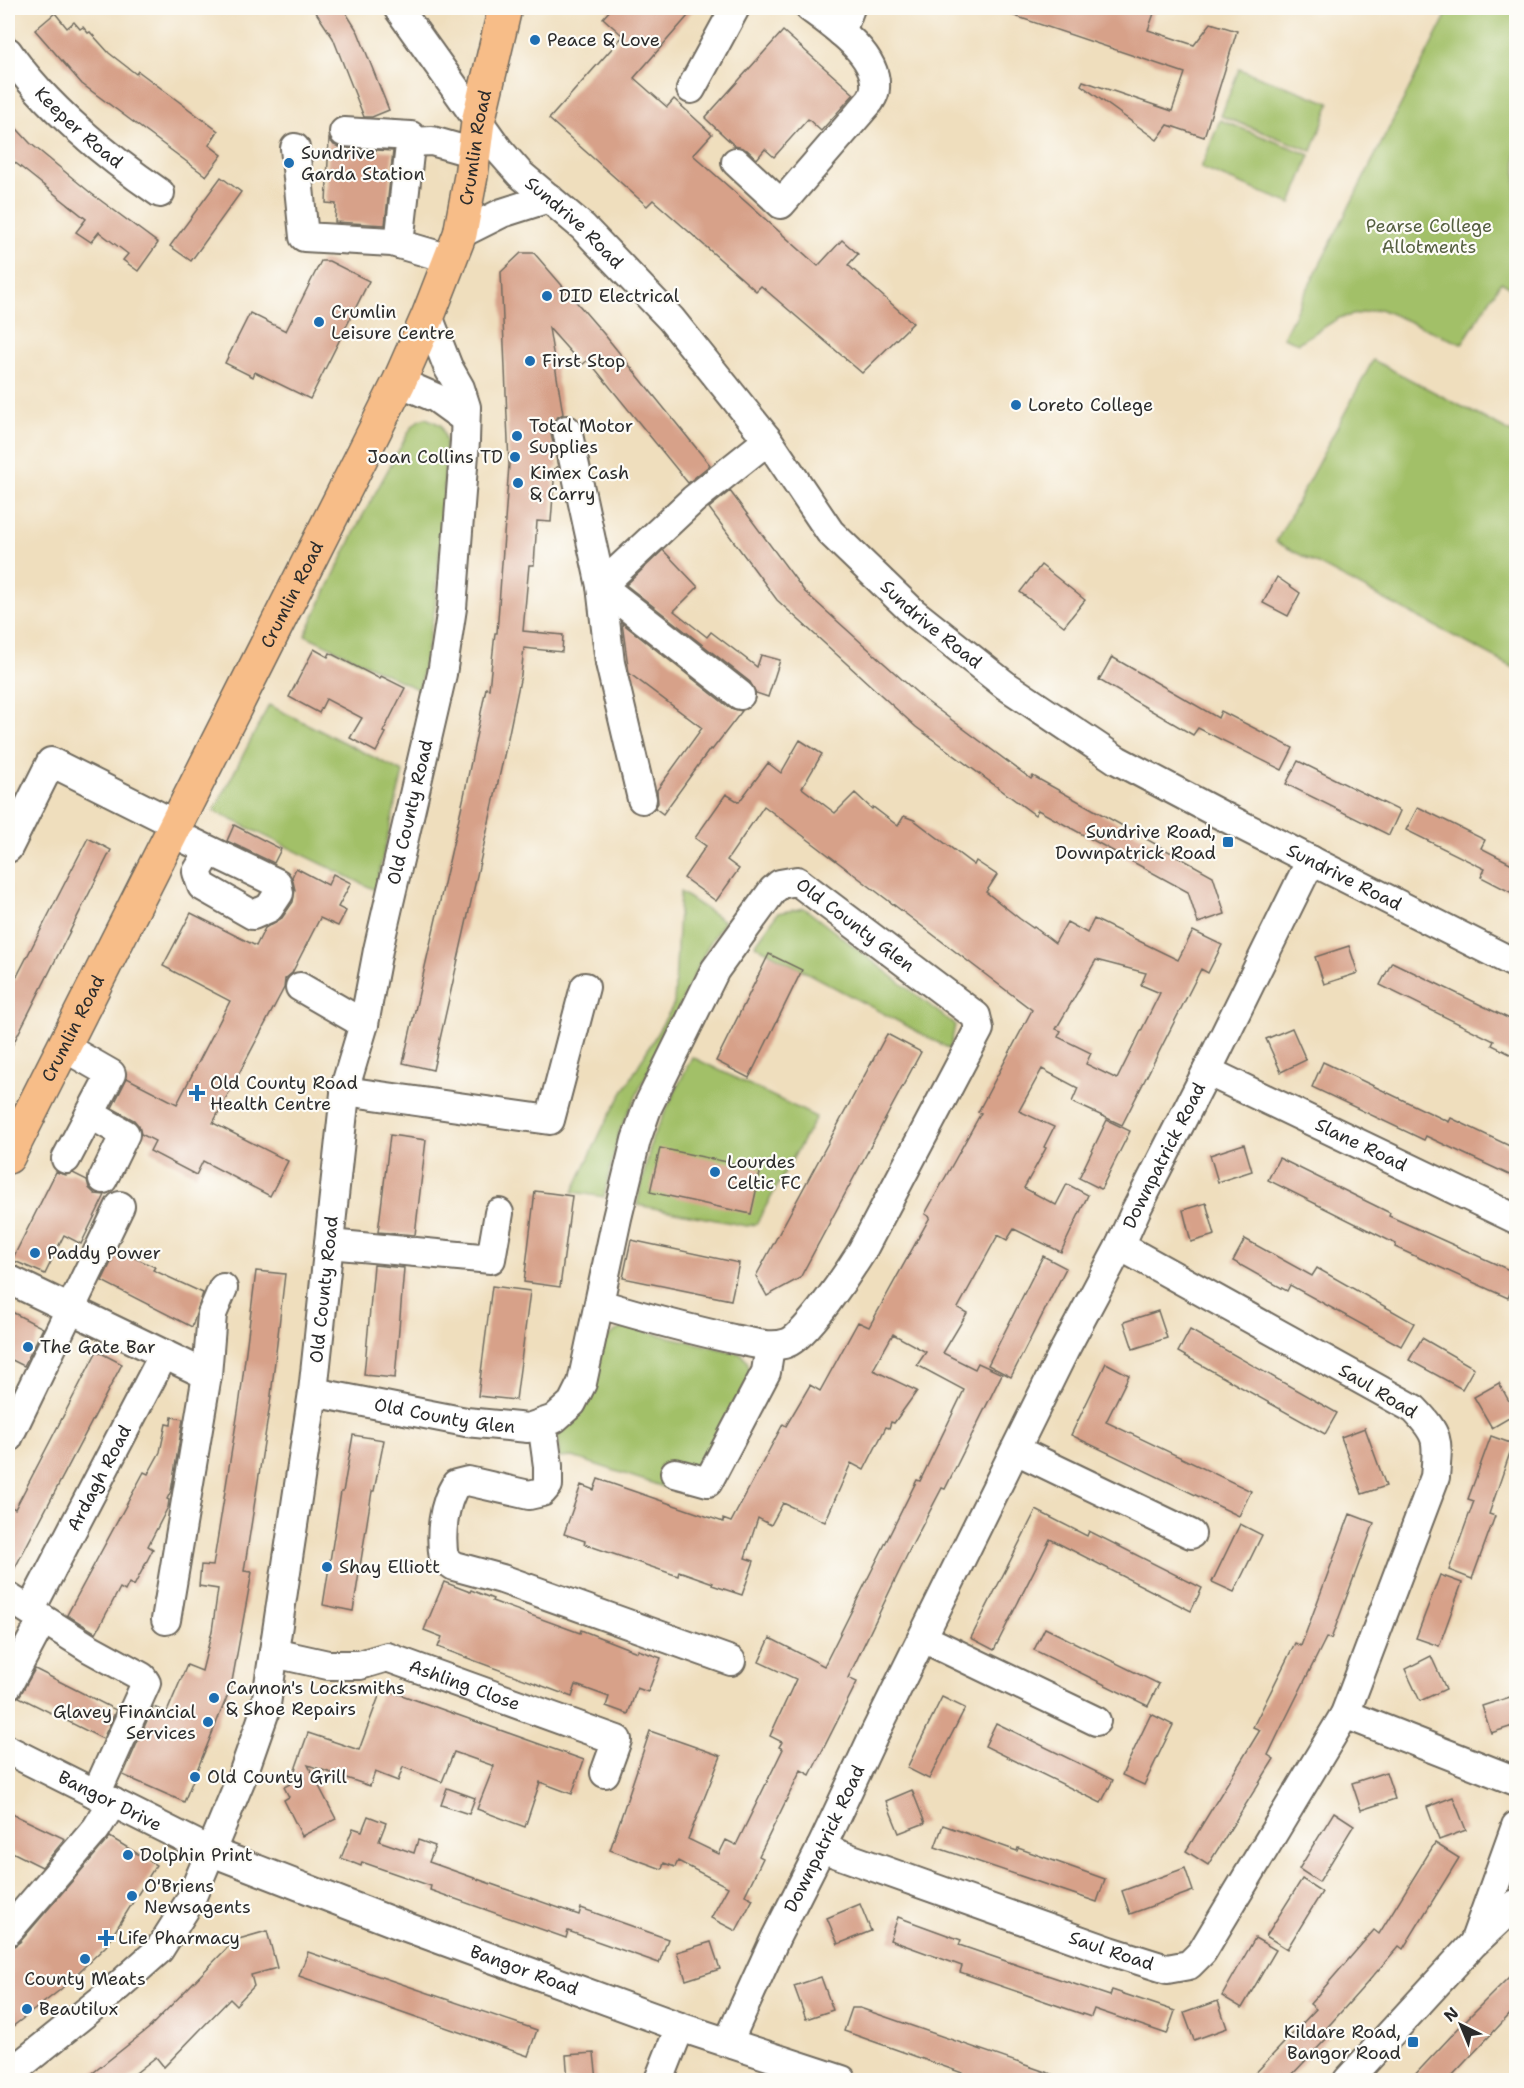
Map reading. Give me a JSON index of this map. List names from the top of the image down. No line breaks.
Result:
{"streets":{"main road":["Crumlin Road"],"street":["Keeper Road","Sundrive Road","Old County Road","Old County Glen","Slane Road","Downpatrick Road","Saul Road","Ardagh Road","Ashling Close","Bangor Drive","Bangor Road"]},"crossings":[["Crumlin Road","Sundrive Road"],["Crumlin Road","Old County Road"],["Sundrive Road","Downpatrick Road"],["Old County Road","Old County Glen"],["Old County Road","Ashling Close"],["Old County Road","Bangor Drive"],["Old County Road","Bangor Road"],["Slane Road","Downpatrick Road"],["Downpatrick Road","Saul Road"],["Downpatrick Road","Bangor Road"],["Bangor Drive","Bangor Road"]],"parks":["Pearse College Allotments"],"places":{"other":["Peace & Love","Sundrive Garda Station","DID Electrical","Crumlin Leisure Centre","First Stop","Loreto College","Total Motor Supplies","Joan Collins TD","Kimex Cash & Carry","Lourdes Celtic FC","Paddy Power","The Gate Bar","Shay Elliott","Cannon's Locksmiths & Shoe Repairs","Glavey Financial Services","Old County Grill","Dolphin Print","O'Briens Newsagents","County Meats","Beautilux"],"transit":["Sundrive Road, Downpatrick Road","Kildare Road, Bangor Road"],"health":["Old County Road Health Centre","Life Pharmacy"]},"north":"top left"}
